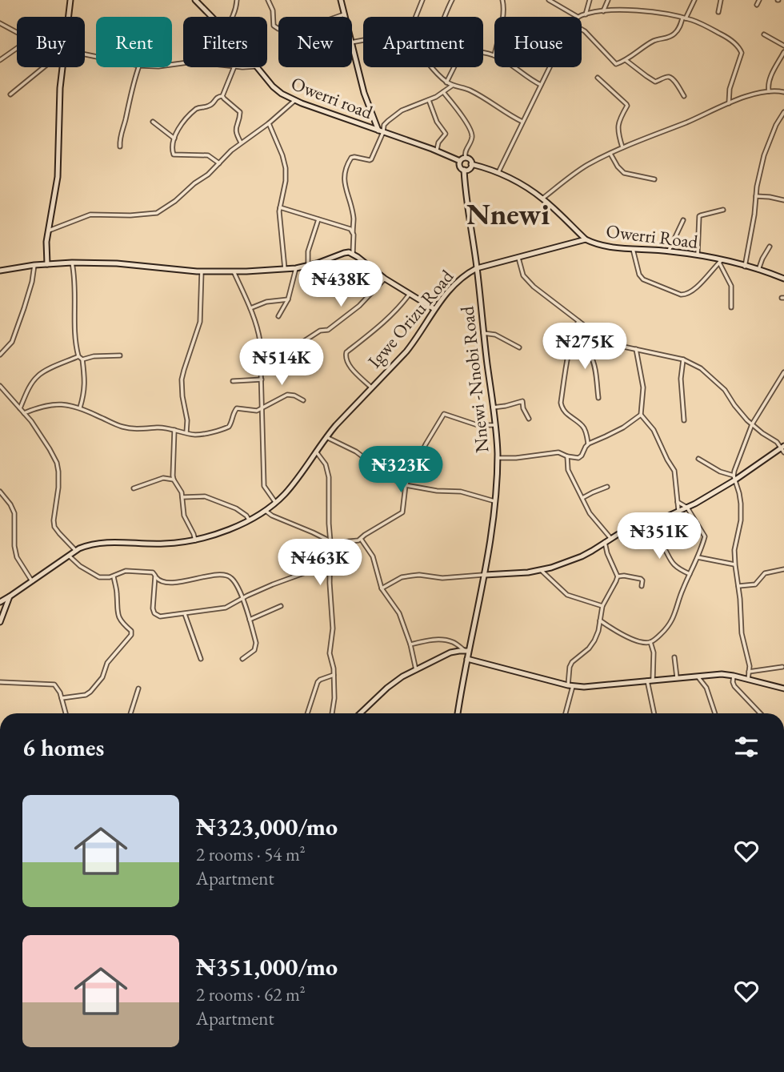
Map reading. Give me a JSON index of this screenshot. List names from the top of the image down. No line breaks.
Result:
{"streets":{"main road":["Owerri road","Owerri Road","Igwe Orizu Road","Nnewi -Nnobi Road"]},"crossings":[["Owerri road","Owerri Road"],["Owerri road","Nnewi -Nnobi Road"],["Owerri Road","Igwe Orizu Road"],["Owerri Road","Nnewi -Nnobi Road"],["Igwe Orizu Road","Nnewi -Nnobi Road"]],"districts":["Nnewi"],"page":{"chip":["Buy","Rent","Filters","New","Apartment","House"],"price":["₦438K","₦275K","₦514K","₦323K","₦351K","₦463K"],"heading":"6 homes","list":[{"name":"₦323,000/mo","note":"2 rooms · 54 m² · Apartment"},{"name":"₦351,000/mo","note":"2 rooms · 62 m² · Apartment"}]}}
